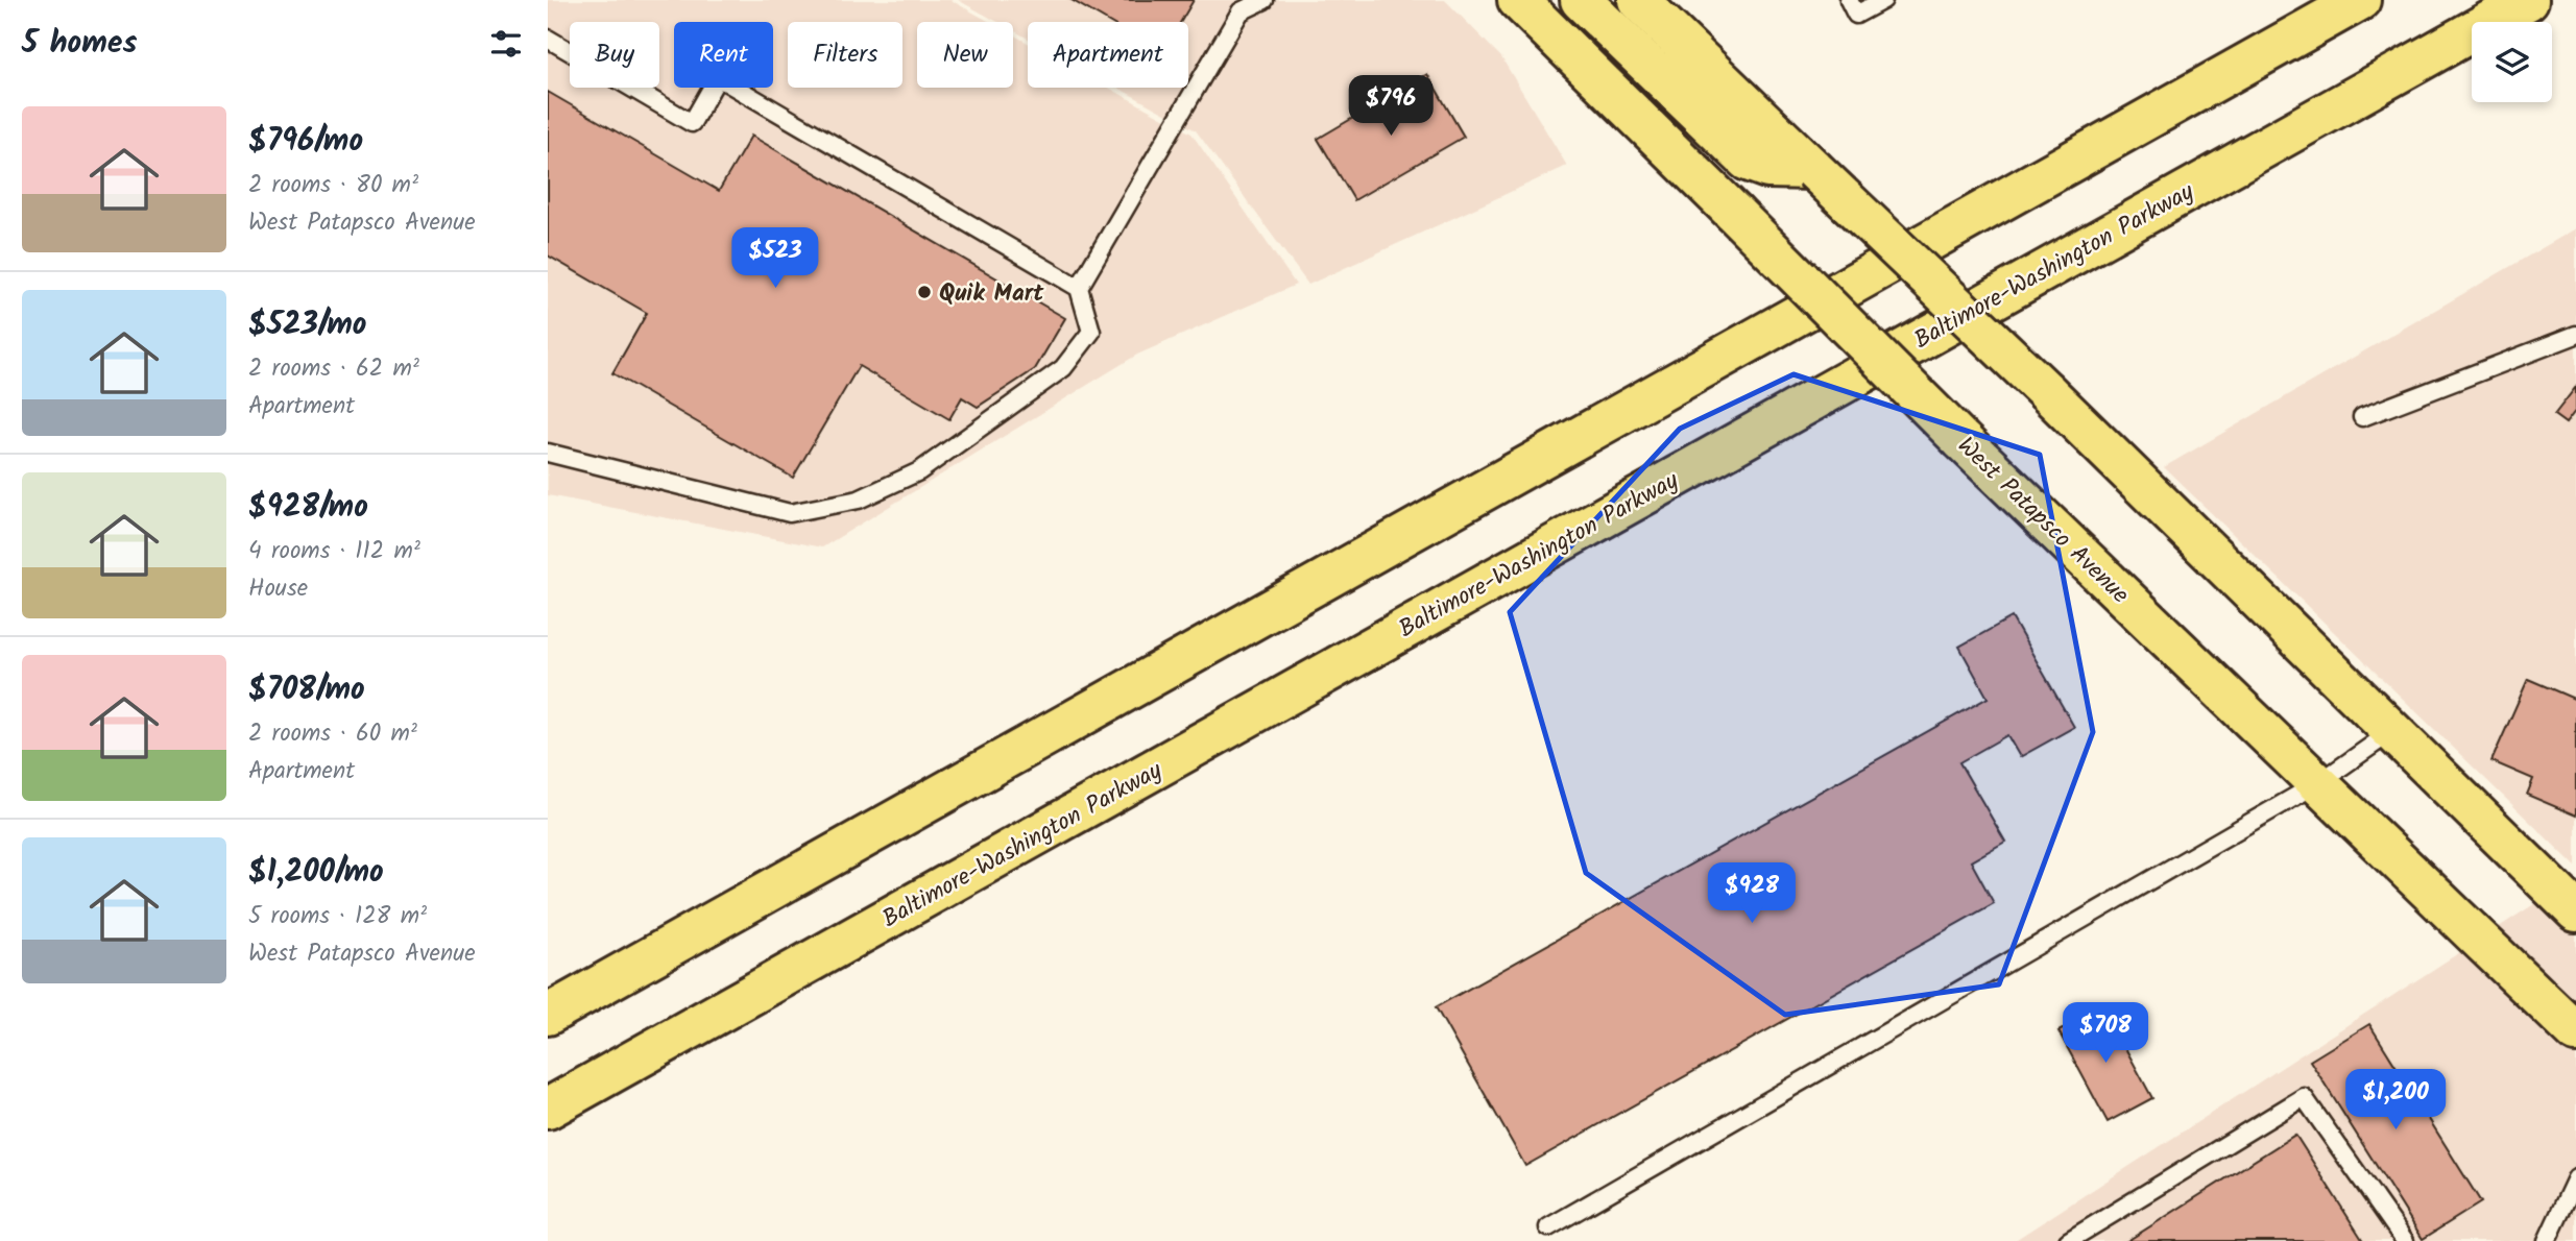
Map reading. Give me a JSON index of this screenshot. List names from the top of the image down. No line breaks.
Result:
{"streets":{"main road":["Baltimore-Washington Parkway","West Patapsco Avenue"]},"places":["Quik Mart"],"page":{"heading":"5 homes","chip":["Buy","Rent","Filters","New","Apartment"],"price":["$796","$523","$928","$708","$1,200"],"list":[{"name":"$796/mo","note":"2 rooms · 80 m² · West Patapsco Avenue"},{"name":"$523/mo","note":"2 rooms · 62 m² · Apartment"},{"name":"$928/mo","note":"4 rooms · 112 m² · House"},{"name":"$708/mo","note":"2 rooms · 60 m² · Apartment"},{"name":"$1,200/mo","note":"5 rooms · 128 m² · West Patapsco Avenue"}]}}
